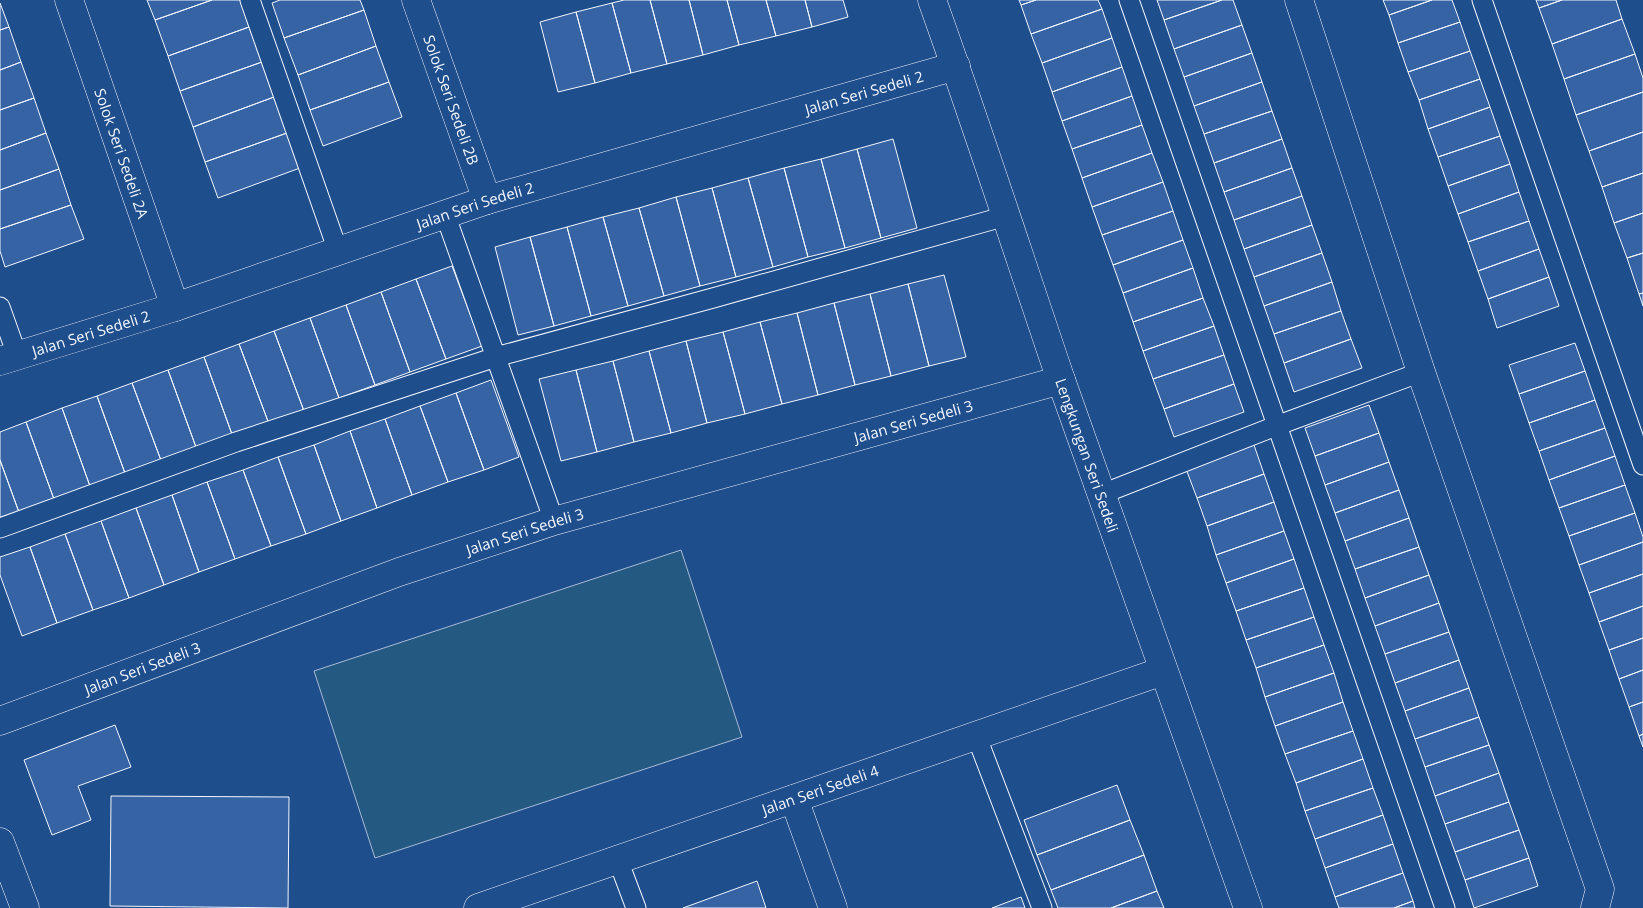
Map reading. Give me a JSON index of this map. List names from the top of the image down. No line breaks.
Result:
{"streets":{"street":["Jalan Seri Sedeli 2","Solok Seri Sedeli 2B","Solok Seri Sedeli 2A","Jalan Seri Sedeli 3","Lengkungan Seri Sedeli","Jalan Seri Sedeli 4"]},"crossings":[["Jalan Seri Sedeli 2","Solok Seri Sedeli 2B"],["Jalan Seri Sedeli 2","Solok Seri Sedeli 2A"],["Jalan Seri Sedeli 2","Lengkungan Seri Sedeli"],["Jalan Seri Sedeli 3","Lengkungan Seri Sedeli"],["Lengkungan Seri Sedeli","Jalan Seri Sedeli 4"]]}
